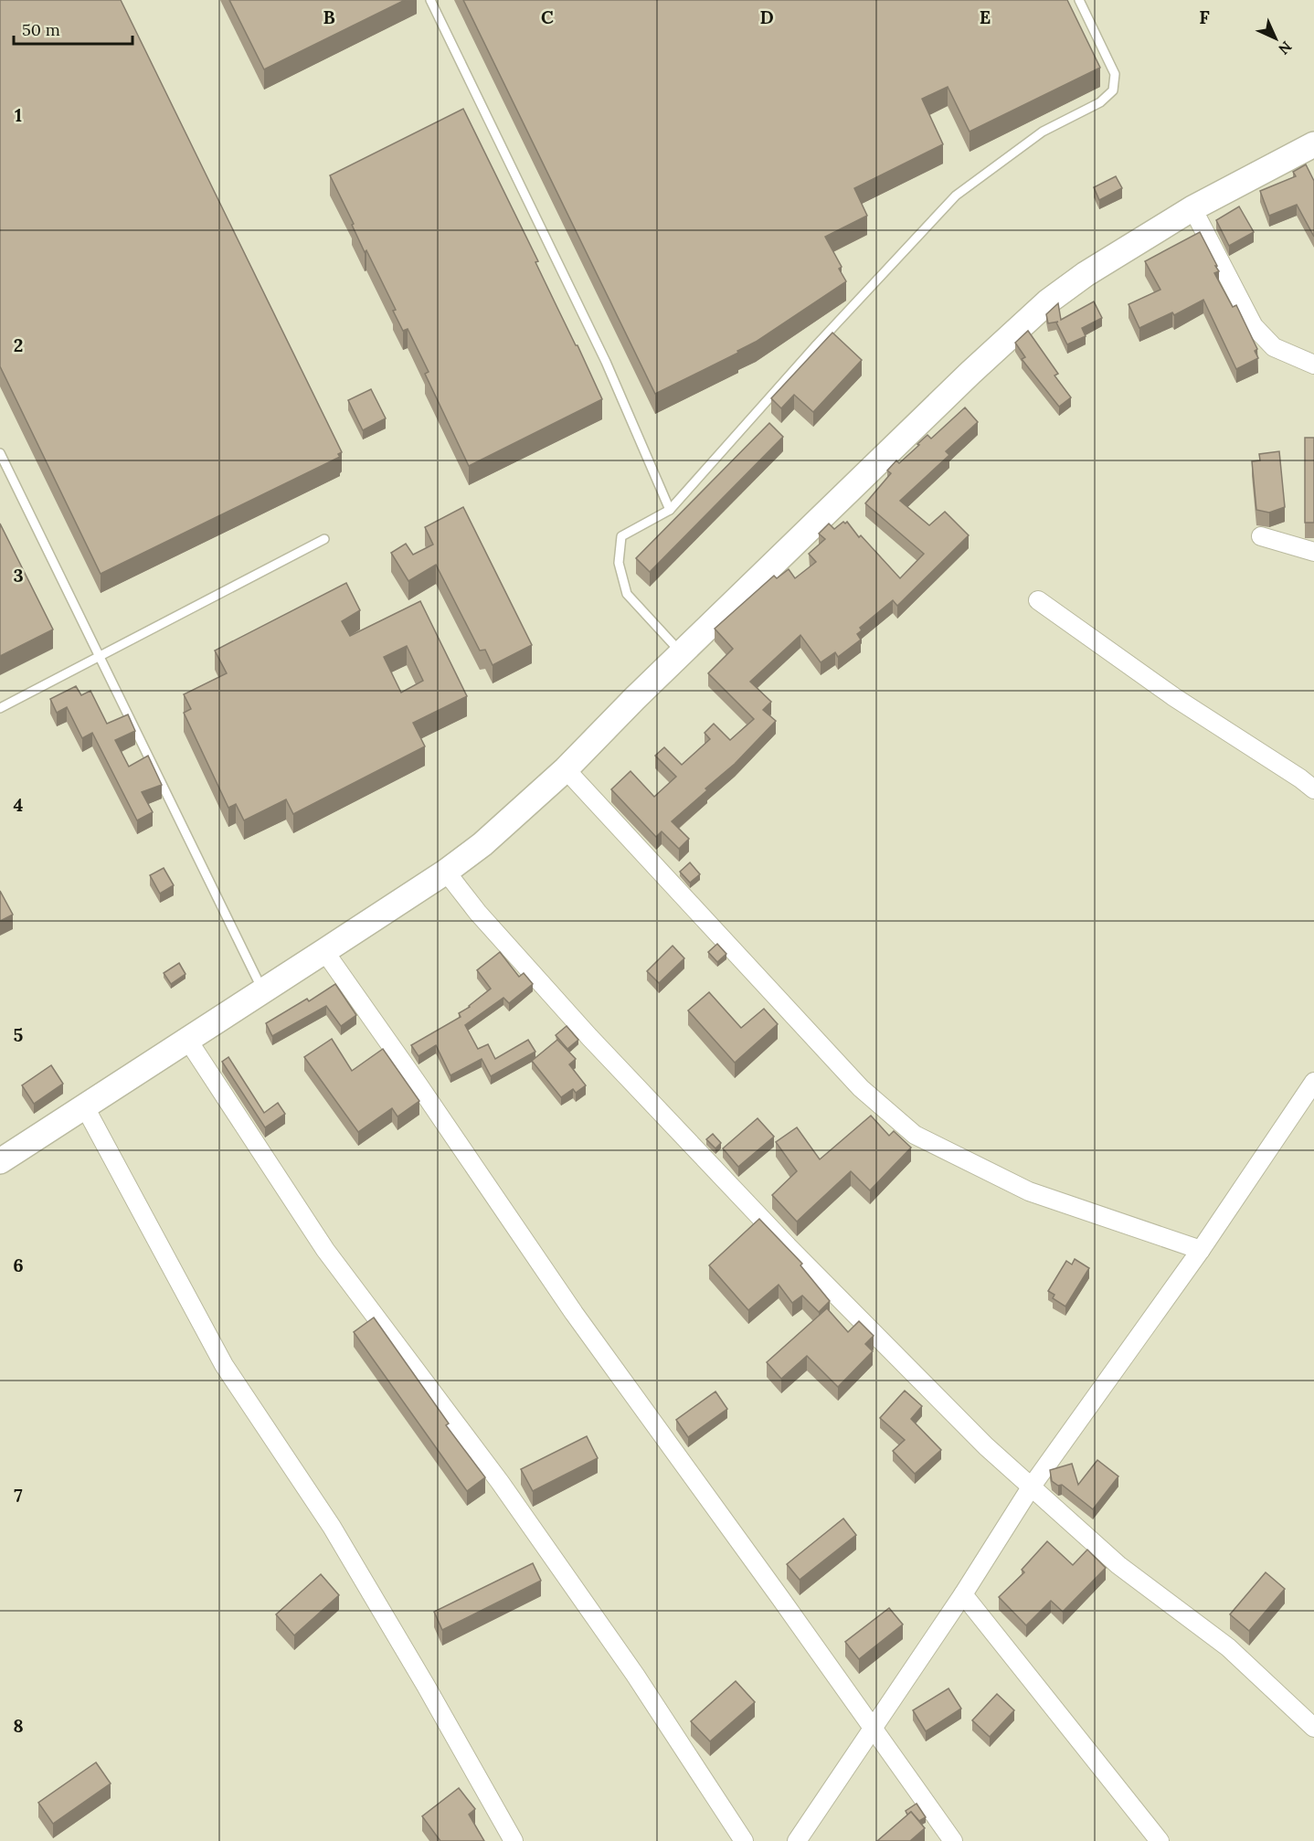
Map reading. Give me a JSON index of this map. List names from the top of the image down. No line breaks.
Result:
{"scale_bar":"50 m","north":"bottom right","grid":{"columns":["B","C","D","E","F"],"rows":["1","2","3","4","5","6","7","8"]}}
